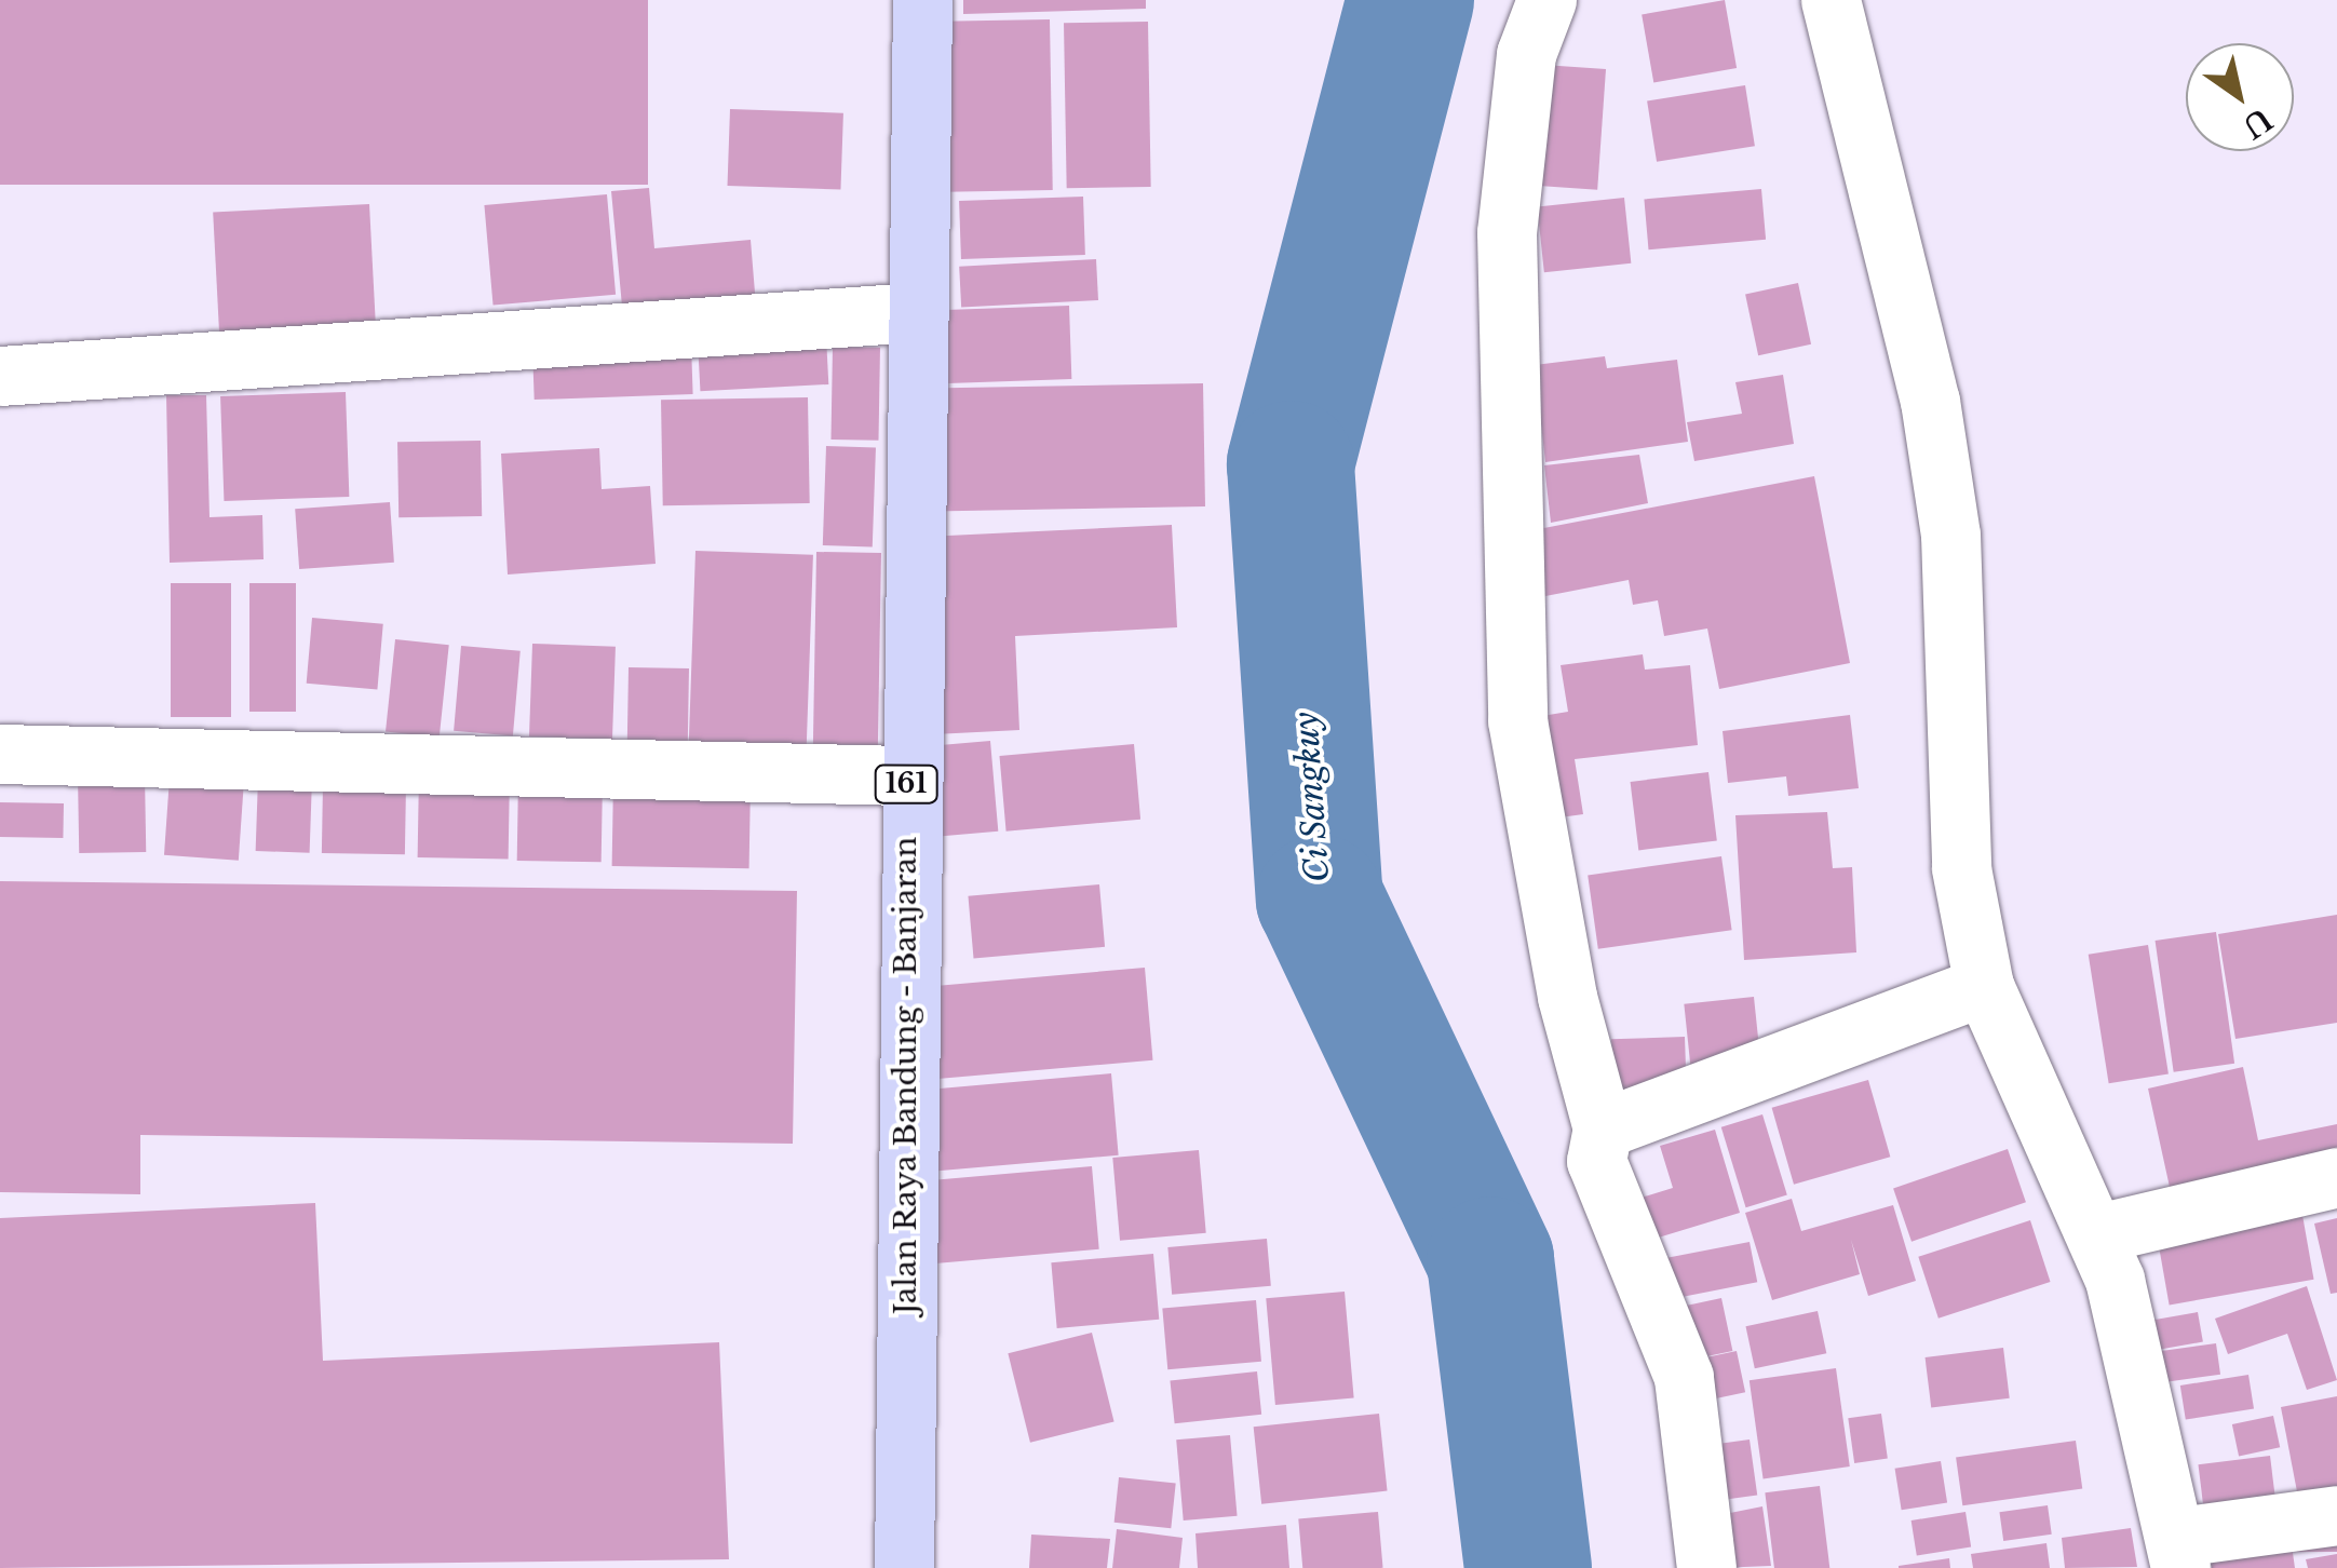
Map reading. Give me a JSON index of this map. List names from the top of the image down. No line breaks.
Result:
{"streets":{"main road":["161","Jalan Raya Bandung - Banjaran"]},"water":["Ci Sangkuy"],"north":"bottom right"}
